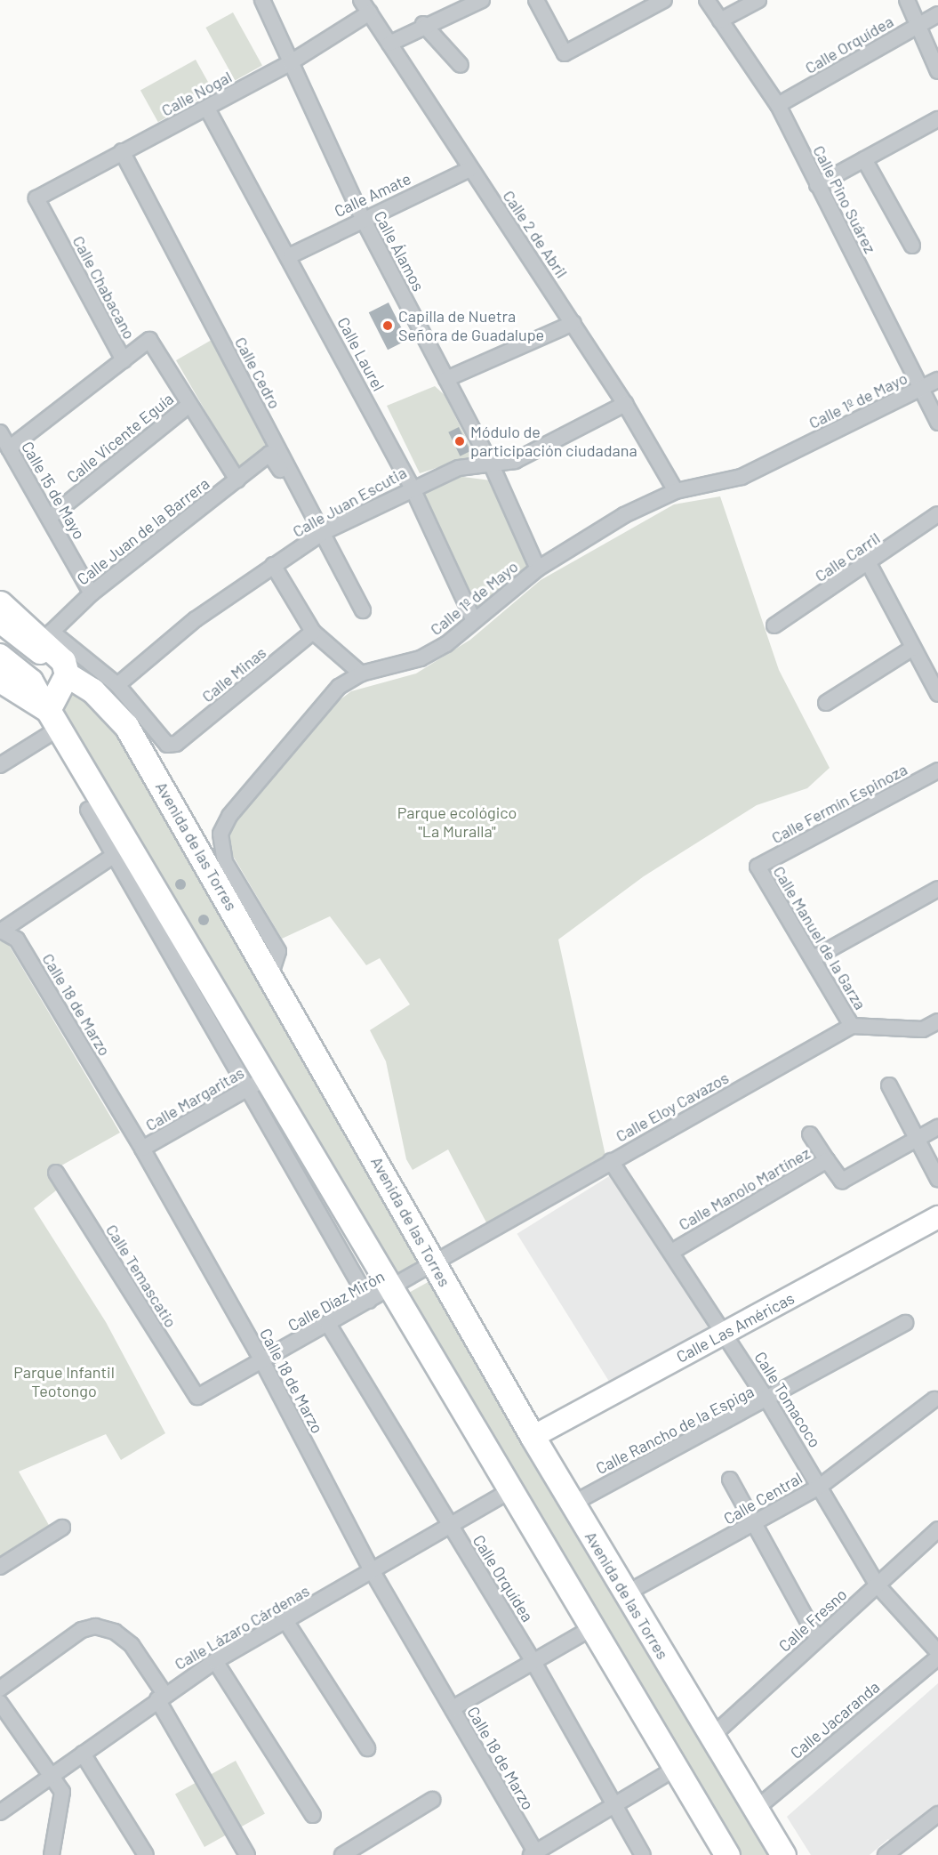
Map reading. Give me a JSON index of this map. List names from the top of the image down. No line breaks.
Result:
{"streets":{"main road":["Avenida de las Torres"],"street":["Calle Orquídea","Calle Nogal","Calle Amate","Calle Pino Suárez","Calle 2 de Abril","Calle Álamos","Calle Chabacano","Calle Laurel","Calle Cedro","Calle 1º de Mayo","Calle Vicente Eguía","Calle 15 de Mayo","Calle Juan Escutia","Calle Juan de la Barrera","Calle Carril","Calle Minas","Calle Fermín Espinoza","Calle Manuel de la Garza","Calle 18 de Marzo","Calle Margaritas","Calle Eloy Cavazos","Calle Manolo Martínez","Calle Temascatio","Calle Díaz Mirón","Calle Las Américas","Calle Tomacoco","Calle Rancho de la Espiga","Calle Central","Calle Fresno","Calle Lázaro Cárdenas","Calle Jacaranda"]},"crossings":[["Calle Orquídea","Calle Pino Suárez"],["Calle Orquídea","Calle Díaz Mirón"],["Calle Orquídea","Calle Lázaro Cárdenas"],["Calle Nogal","Calle 2 de Abril"],["Calle Nogal","Calle Álamos"],["Calle Nogal","Calle Chabacano"],["Calle Nogal","Calle Laurel"],["Calle Nogal","Calle Cedro"],["Calle Amate","Calle 2 de Abril"],["Calle Amate","Calle Álamos"],["Calle Amate","Calle Laurel"],["Calle Pino Suárez","Calle 1º de Mayo"],["Calle 2 de Abril","Calle 1º de Mayo"],["Calle 2 de Abril","Calle Juan Escutia"],["Calle Álamos","Calle 1º de Mayo"],["Calle Álamos","Calle Juan Escutia"],["Calle Chabacano","Calle Vicente Eguía"],["Calle Chabacano","Calle Juan de la Barrera"],["Calle Laurel","Calle 1º de Mayo"],["Calle Laurel","Calle Juan Escutia"],["Calle Cedro","Calle Juan Escutia"],["Calle Cedro","Calle Juan de la Barrera"],["Calle 1º de Mayo","Avenida de las Torres"],["Calle Vicente Eguía","Calle 15 de Mayo"],["Calle 15 de Mayo","Calle Juan de la Barrera"],["Calle Juan Escutia","Calle Minas"],["Calle Fermín Espinoza","Calle Manuel de la Garza"],["Avenida de las Torres","Calle Eloy Cavazos"],["Avenida de las Torres","Calle Díaz Mirón"],["Avenida de las Torres","Calle Las Américas"],["Avenida de las Torres","Calle Rancho de la Espiga"],["Avenida de las Torres","Calle Central"],["Avenida de las Torres","Calle Fresno"],["Avenida de las Torres","Calle Jacaranda"],["Calle Manuel de la Garza","Calle Eloy Cavazos"],["Calle 18 de Marzo","Calle Margaritas"],["Calle 18 de Marzo","Calle Díaz Mirón"],["Calle 18 de Marzo","Calle Lázaro Cárdenas"],["Calle Eloy Cavazos","Calle Díaz Mirón"],["Calle Eloy Cavazos","Calle Tomacoco"],["Calle Manolo Martínez","Calle Tomacoco"],["Calle Temascatio","Calle Díaz Mirón"],["Calle Las Américas","Calle Tomacoco"],["Calle Tomacoco","Calle Rancho de la Espiga"],["Calle Tomacoco","Calle Central"],["Calle Tomacoco","Calle Fresno"]],"parks":["Parque ecológico \"La Muralla\"","Parque Infantil Teotongo"],"places":["Capilla de Nuetra Señora de Guadalupe","Módulo de participación ciudadana"]}
